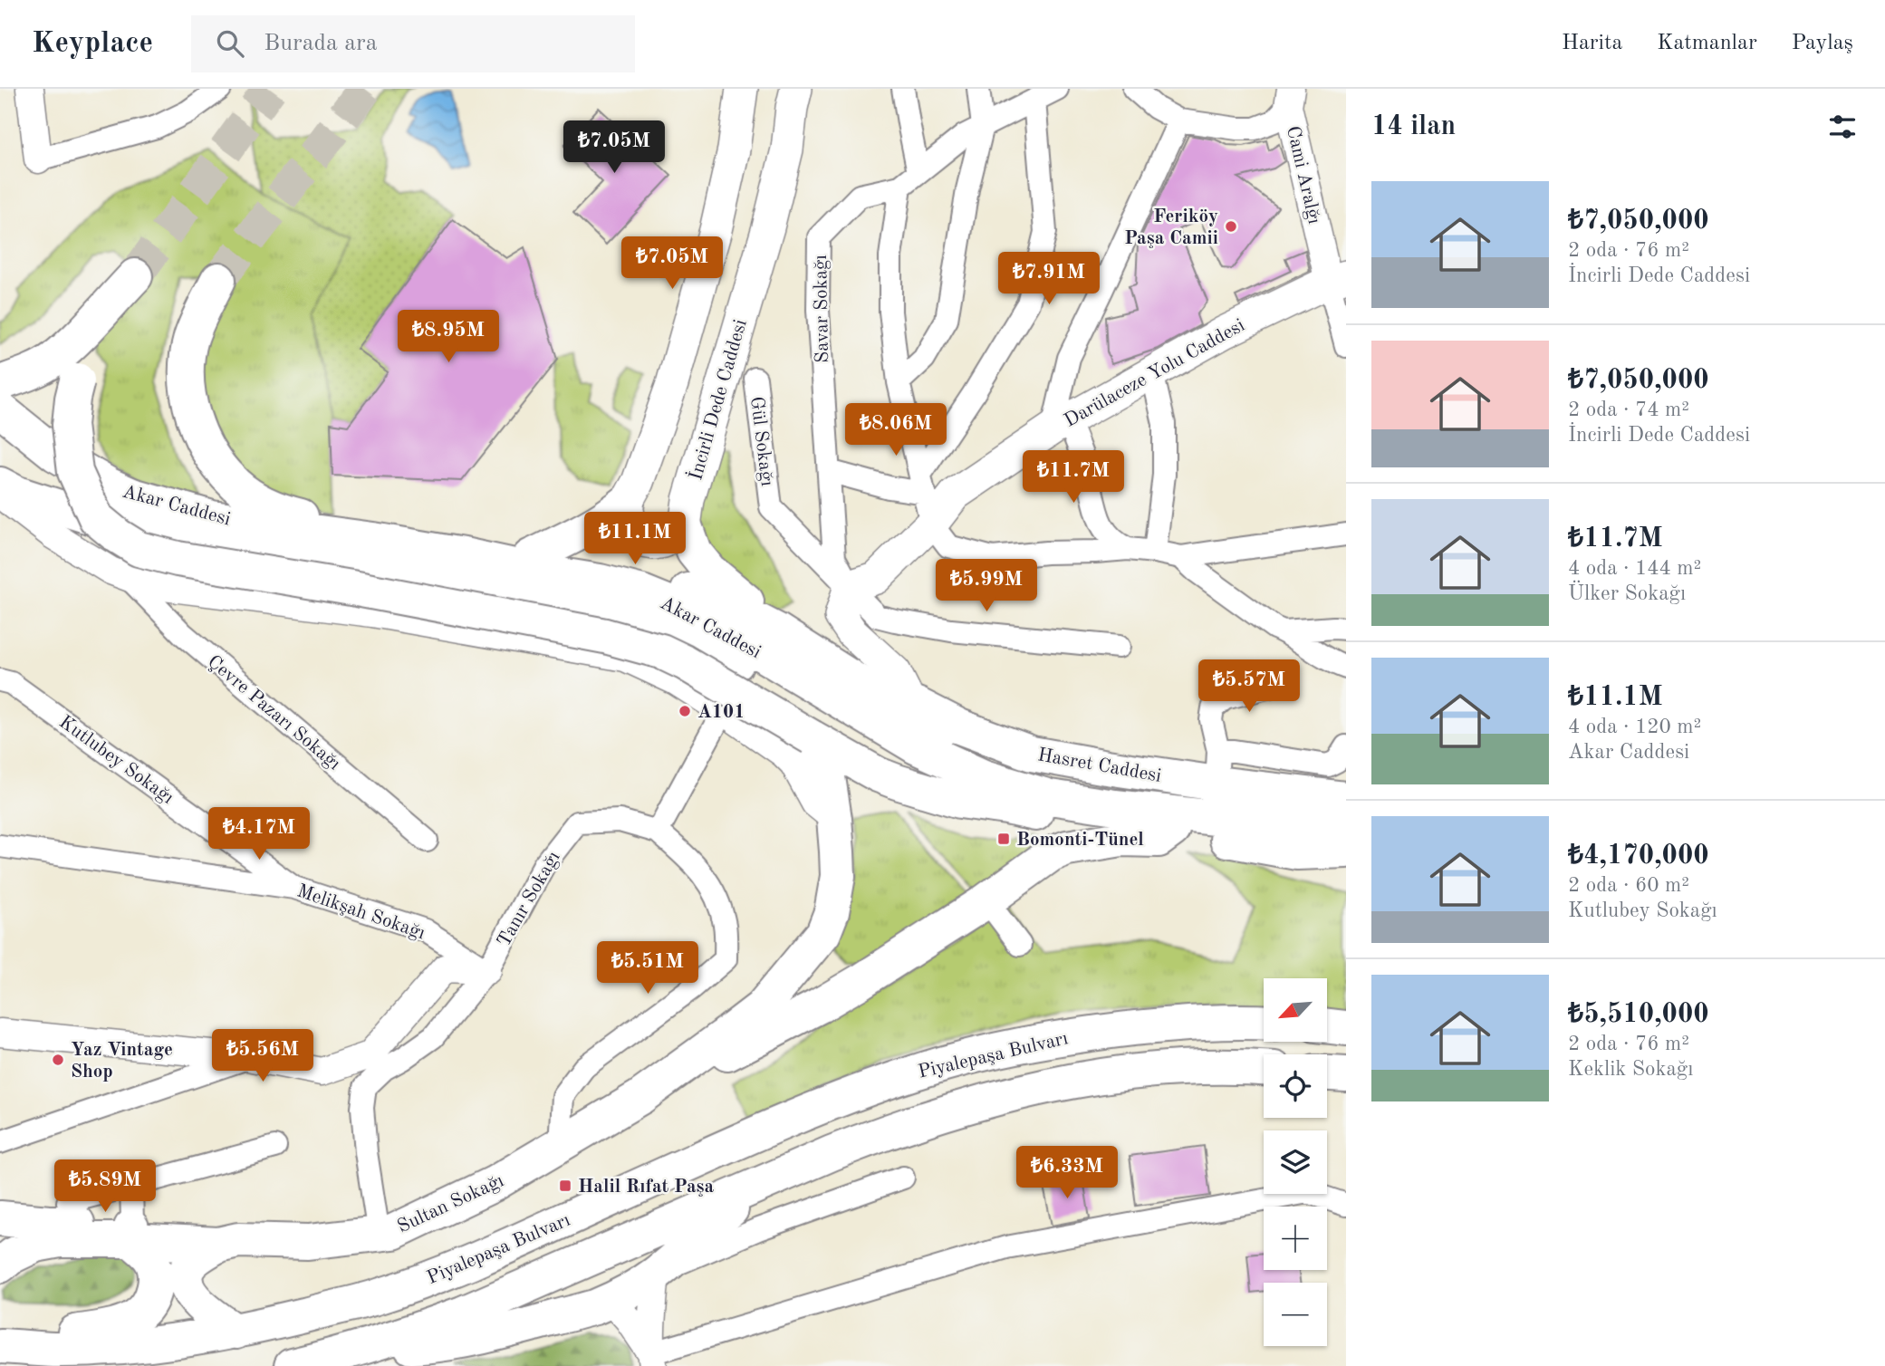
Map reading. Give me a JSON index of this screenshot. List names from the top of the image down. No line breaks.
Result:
{"streets":{"main road":["Darülaceze Yolu Caddesi","İncirli Dede Caddesi","Akar Caddesi","Hasret Caddesi","Piyalepaşa Bulvarı","Sultan Sokağı"],"street":["Cami Aralğı","Savar Sokağı","Gül Sokağı","Çevre Pazarı Sokağı","Kutlubey Sokağı","Tanır Sokağı","Melikşah Sokağı"]},"crossings":[["Cami Aralğı","Darülaceze Yolu Caddesi"],["Savar Sokağı","Darülaceze Yolu Caddesi"],["Savar Sokağı","Gül Sokağı"],["Darülaceze Yolu Caddesi","Gül Sokağı"],["Kutlubey Sokağı","Melikşah Sokağı"],["Tanır Sokağı","Melikşah Sokağı"],["Tanır Sokağı","Sultan Sokağı"]],"places":{"other":["Feriköy Paşa Camii","A101","Yaz Vintage Shop"],"transit":["Bomonti-Tünel","Halil Rıfat Paşa"]},"north":"bottom left","page":{"header":"Keyplace","search":"Burada ara","nav":["Harita","Katmanlar","Paylaş"],"heading":"14 ilan","price":["₺7.05M","₺7.05M","₺7.91M","₺8.95M","₺8.06M","₺11.7M","₺11.1M","₺5.99M","₺5.57M","₺4.17M","₺5.51M","₺5.56M","₺6.33M","₺5.89M"],"list":[{"name":"₺7,050,000","note":"2 oda · 76 m² · İncirli Dede Caddesi"},{"name":"₺7,050,000","note":"2 oda · 74 m² · İncirli Dede Caddesi"},{"name":"₺11.7M","note":"4 oda · 144 m² · Ülker Sokağı"},{"name":"₺11.1M","note":"4 oda · 120 m² · Akar Caddesi"},{"name":"₺4,170,000","note":"2 oda · 60 m² · Kutlubey Sokağı"},{"name":"₺5,510,000","note":"2 oda · 76 m² · Keklik Sokağı"}],"map_buttons":["+","−"]}}
